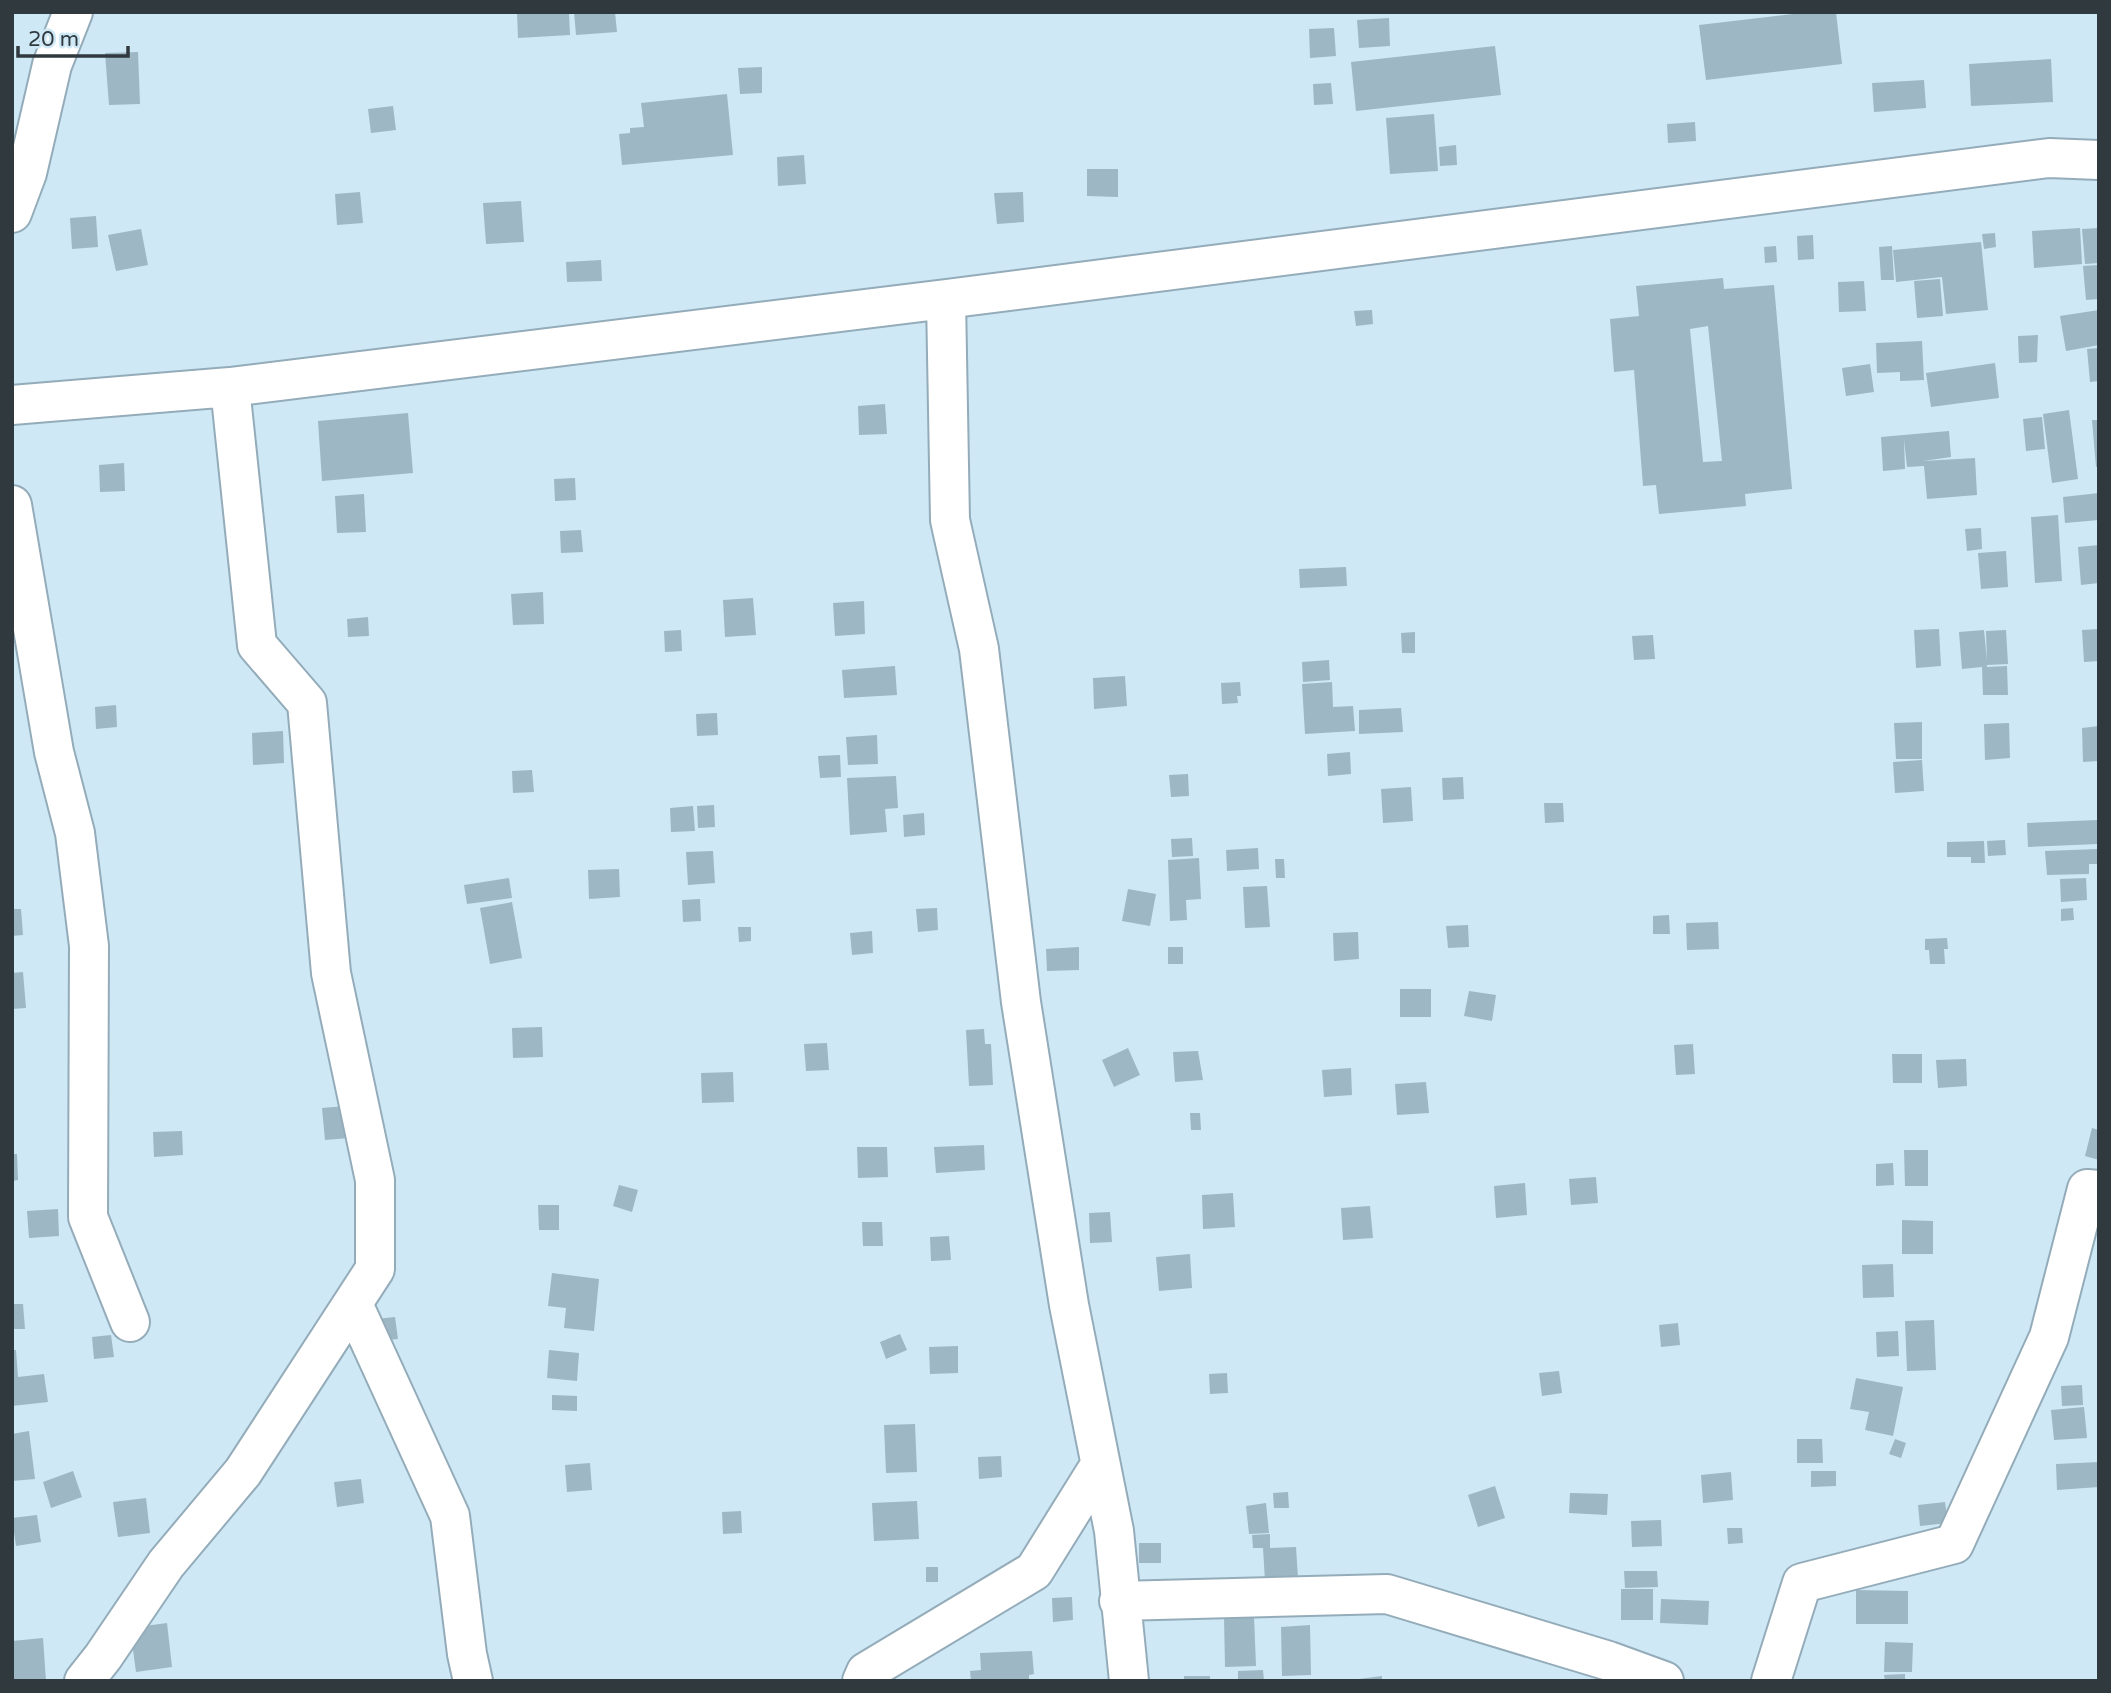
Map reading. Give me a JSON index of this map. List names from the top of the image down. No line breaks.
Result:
{"scale_bar":"20 m"}
